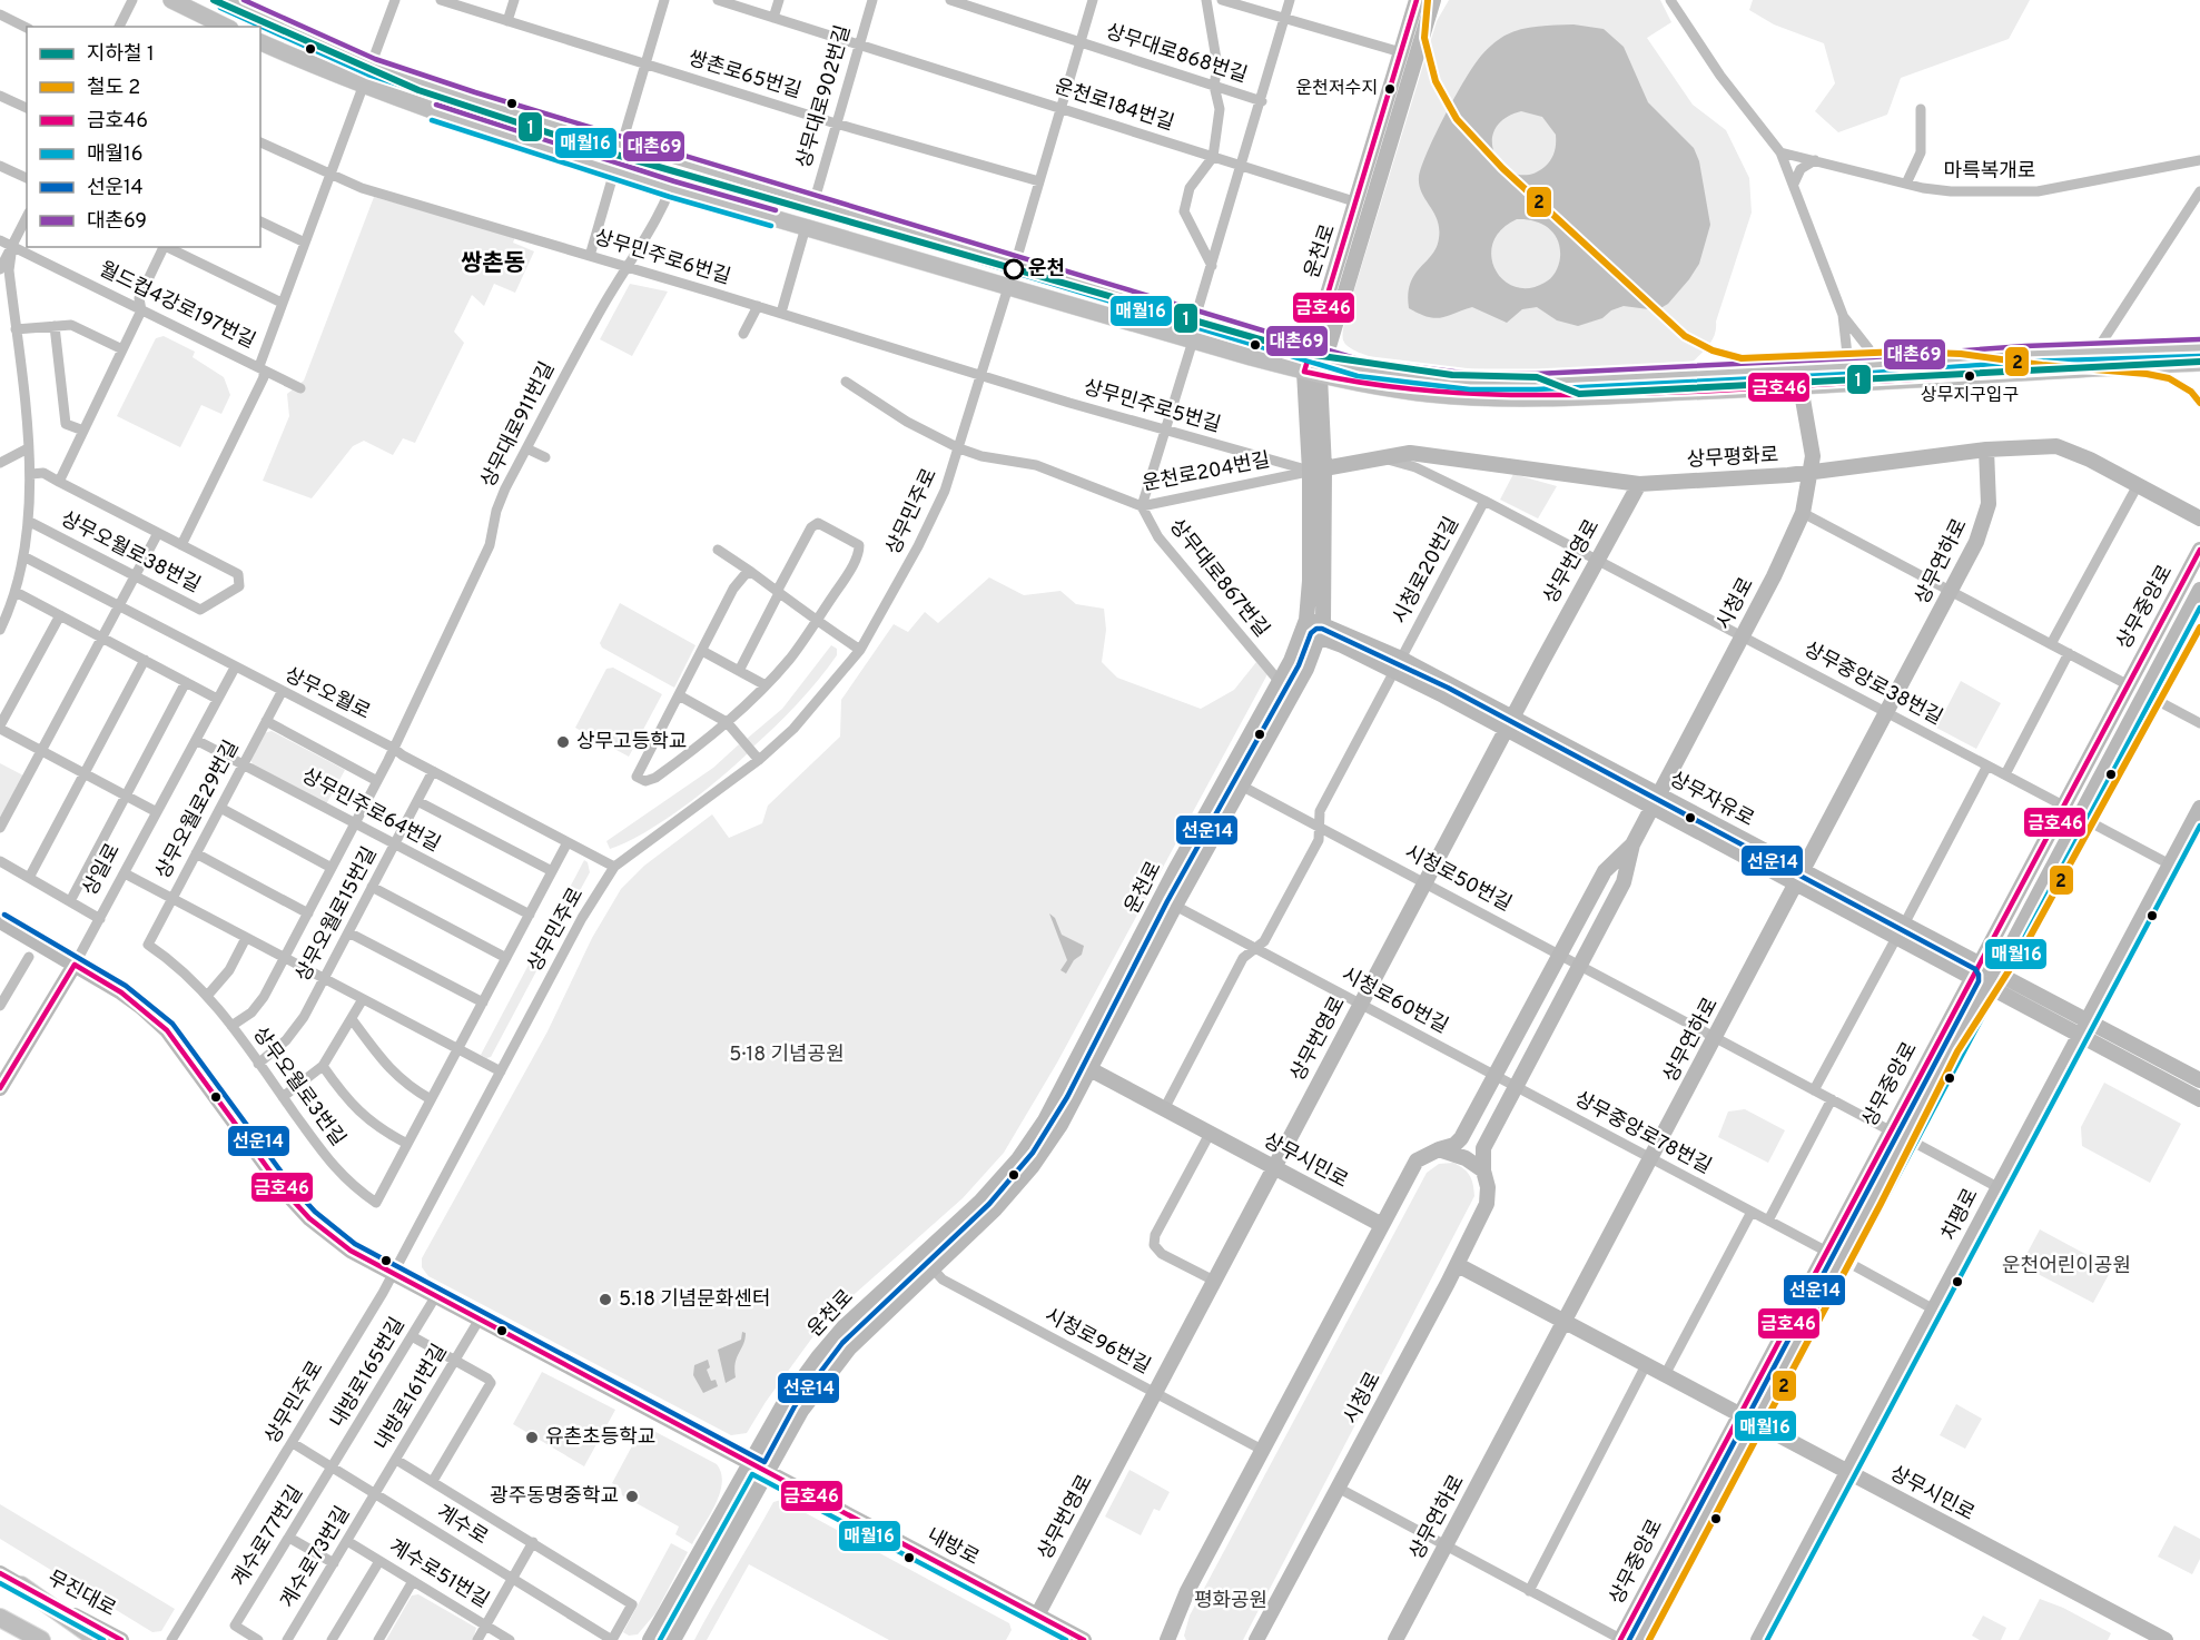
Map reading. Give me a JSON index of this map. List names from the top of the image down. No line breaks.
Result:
{"streets":{"highway":["무진대로"],"street":["상무대로868번길","쌍촌로65번길","상무대로902번길","운천로184번길","마륵복개로","운천로","상무민주로6번길","월드컵4강로197번길","상무민주로5번길","상무대로911번길","상무평화로","운천로204번길","상무민주로","상무오월로38번길","상무번영로","상무연하로","시청로20번길","상무대로867번길","시청로","상무중앙로","상무중앙로38번길","상무오월로","상무자유로","상무오월로29번길","상무민주로64번길","상일로","시청로50번길","상무오월로15번길","시청로60번길","상무오월로3번길","상무중앙로78번길","상무시민로","치평로","시청로96번길","내방로165번길","내방로161번길","계수로","계수로77번길","내방로","계수로73번길","계수로51번길"]},"crossings":[["상무대로868번길","운천로184번길"],["쌍촌로65번길","상무대로902번길"],["상무대로902번길","운천로184번길"],["운천로184번길","운천로"],["운천로","상무민주로5번길"],["운천로","상무평화로"],["운천로","운천로204번길"],["운천로","상무대로867번길"],["운천로","상무자유로"],["운천로","시청로50번길"],["운천로","시청로60번길"],["운천로","상무시민로"],["운천로","시청로96번길"],["운천로","내방로"],["상무민주로6번길","상무민주로5번길"],["상무민주로6번길","상무대로911번길"],["상무민주로6번길","상무민주로"],["월드컵4강로197번길","상무오월로38번길"],["상무민주로5번길","상무평화로"],["상무민주로5번길","운천로204번길"],["상무민주로5번길","상무민주로"],["상무대로911번길","상무오월로"],["상무대로911번길","상무민주로64번길"],["상무대로911번길","상무오월로3번길"],["상무평화로","운천로204번길"],["상무평화로","상무번영로"],["상무평화로","상무연하로"],["상무평화로","시청로20번길"],["상무평화로","시청로"],["운천로204번길","상무민주로"],["운천로204번길","상무대로867번길"],["상무민주로","상무오월로"],["상무민주로","계수로"],["상무민주로","내방로"],["상무번영로","시청로20번길"],["상무번영로","상무자유로"],["상무번영로","시청로50번길"],["상무번영로","시청로60번길"],["상무번영로","상무시민로"],["상무번영로","시청로96번길"],["상무번영로","내방로"],["상무연하로","상무중앙로38번길"],["상무연하로","상무자유로"],["상무연하로","시청로50번길"],["상무연하로","상무중앙로78번길"],["상무연하로","상무시민로"],["시청로20번길","시청로"],["시청로20번길","상무중앙로38번길"],["시청로20번길","상무자유로"],["시청로","상무중앙로38번길"],["시청로","상무자유로"],["시청로","시청로50번길"],["시청로","시청로60번길"],["시청로","상무중앙로78번길"],["시청로","상무시민로"],["시청로","시청로96번길"],["상무중앙로","상무중앙로38번길"],["상무중앙로","상무자유로"],["상무중앙로","시청로50번길"],["상무중앙로","상무중앙로78번길"],["상무중앙로","상무시민로"],["상무오월로","상무오월로29번길"],["상무오월로","상일로"],["상무오월로","상무오월로15번길"],["상무오월로","상무오월로3번길"],["상무자유로","치평로"],["상무오월로29번길","상무민주로64번길"],["상무오월로29번길","상무오월로3번길"],["상무민주로64번길","상일로"],["상무민주로64번길","상무오월로15번길"],["상무민주로64번길","상무오월로3번길"],["상일로","내방로"],["상무오월로15번길","상무오월로3번길"],["시청로60번길","상무중앙로78번길"],["상무시민로","치평로"],["내방로165번길","계수로"],["내방로165번길","계수로77번길"],["내방로165번길","내방로"],["내방로161번길","계수로"],["내방로161번길","내방로"],["내방로161번길","계수로73번길"],["계수로","계수로77번길"],["계수로","계수로73번길"],["계수로73번길","계수로51번길"]],"districts":["쌍촌동"],"parks":["5·18 기념공원","운천어린이공원","평화공원"],"places":["운천저수지","운천","상무지구입구","상무고등학교","5.18 기념문화센터","유촌초등학교","광주동명중학교"],"lines":["metro line 1","rail line 2","transit line 금호46","transit line 대촌69","transit line 매월16","transit line 선운14"],"legend":["지하철 1","철도 2","금호46","매월16","선운14","대촌69"]}
